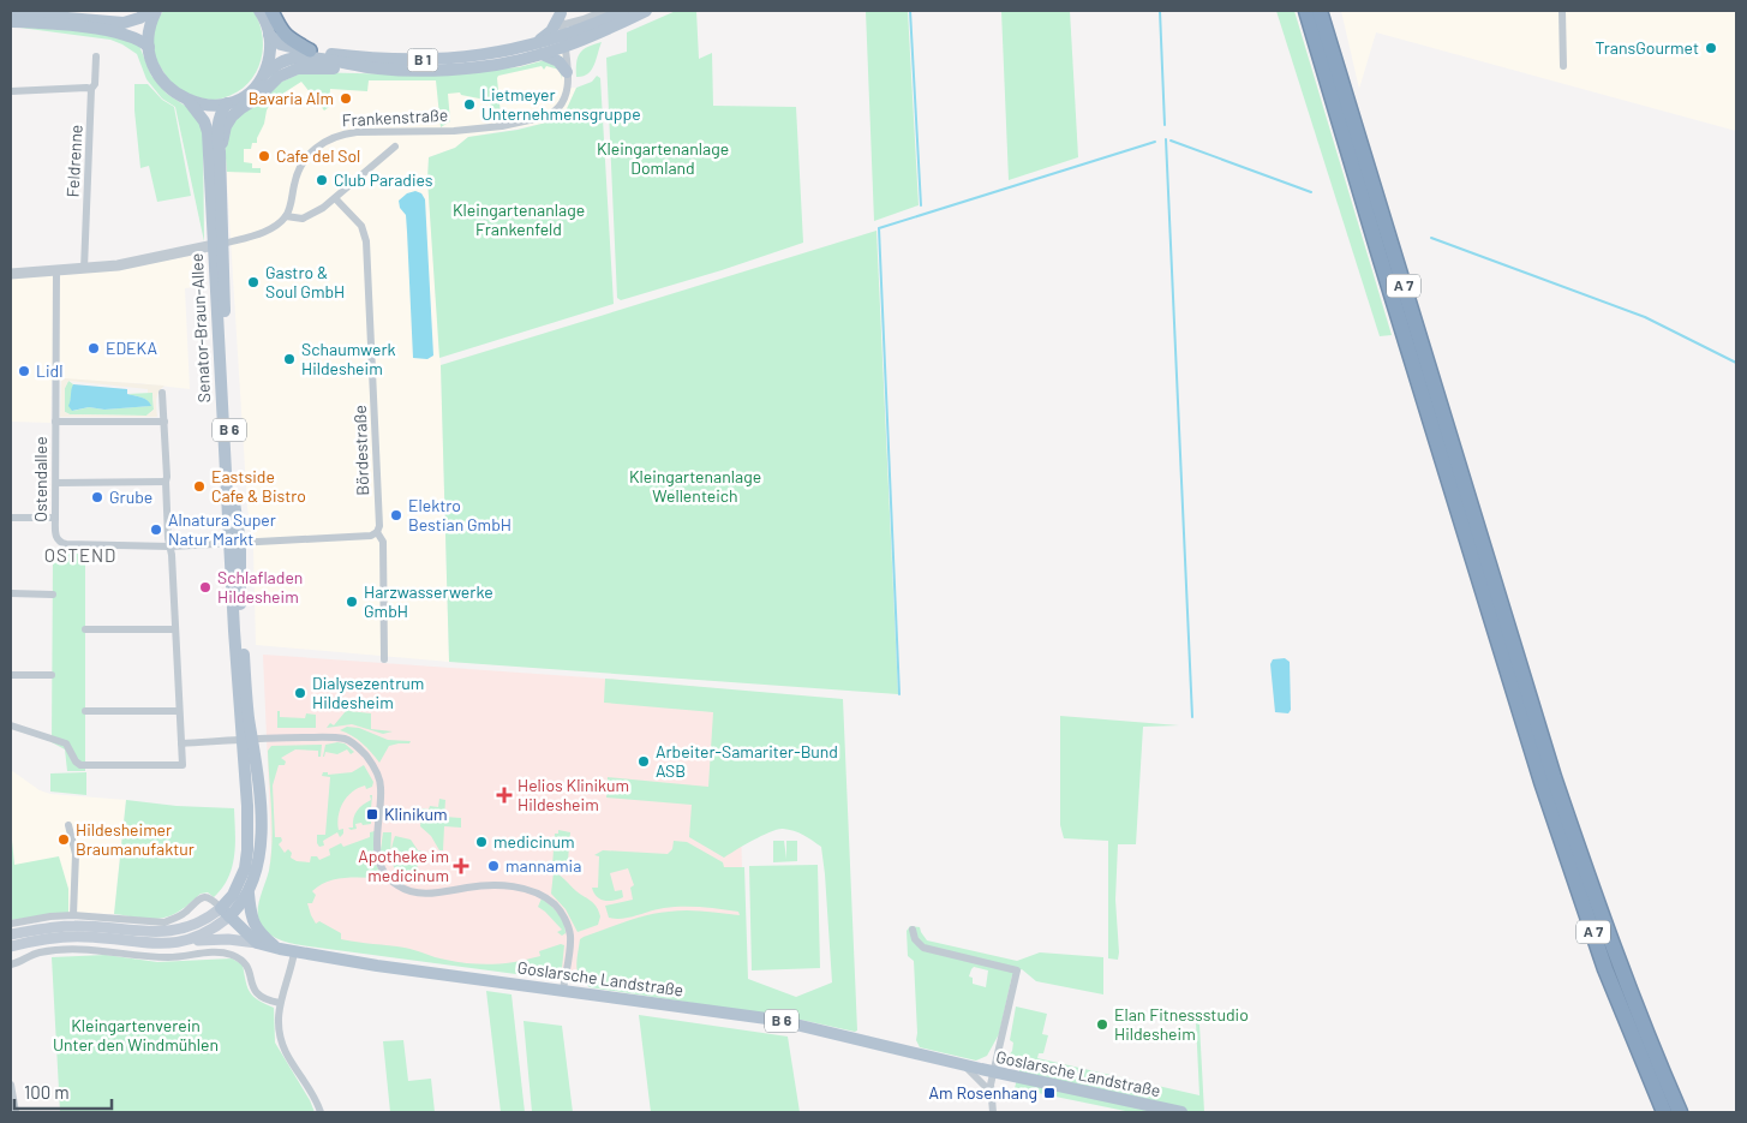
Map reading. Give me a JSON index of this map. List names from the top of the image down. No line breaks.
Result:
{"streets":{"highway":["A 7"],"main road":["B 1","Senator-Braun-Allee","B 6","Goslarsche Landstraße"],"street":["Frankenstraße","Feldrenne","Bördestraße","Ostendallee"]},"crossings":[["Frankenstraße","Feldrenne"],["Frankenstraße","Senator-Braun-Allee"],["Frankenstraße","Bördestraße"],["Frankenstraße","Ostendallee"],["Senator-Braun-Allee","B 6"],["Senator-Braun-Allee","Ostendallee"],["B 6","Goslarsche Landstraße"]],"districts":["OSTEND"],"parks":["Kleingartenanlage Domland","Kleingartenanlage Frankenfeld","Kleingartenanlage Wellenteich","Kleingartenverein Unter den Windmühlen"],"places":{"other":["TransGourmet","Bavaria Alm","Lietmeyer Unternehmensgruppe","Cafe del Sol","Club Paradies","Gastro & Soul GmbH","EDEKA","Schaumwerk Hildesheim","Lidl","Eastside Cafe & Bistro","Grube","Elektro Bestian GmbH","Alnatura Super Natur Markt","Schlafladen Hildesheim","Harzwasserwerke GmbH","Dialysezentrum Hildesheim","Arbeiter-Samariter-Bund ASB","Hildesheimer Braumanufaktur","medicinum","mannamia","Elan Fitnessstudio Hildesheim"],"health":["Helios Klinikum Hildesheim","Apotheke im medicinum"],"transit":["Klinikum","Am Rosenhang"]},"scale_bar":"100 m"}
